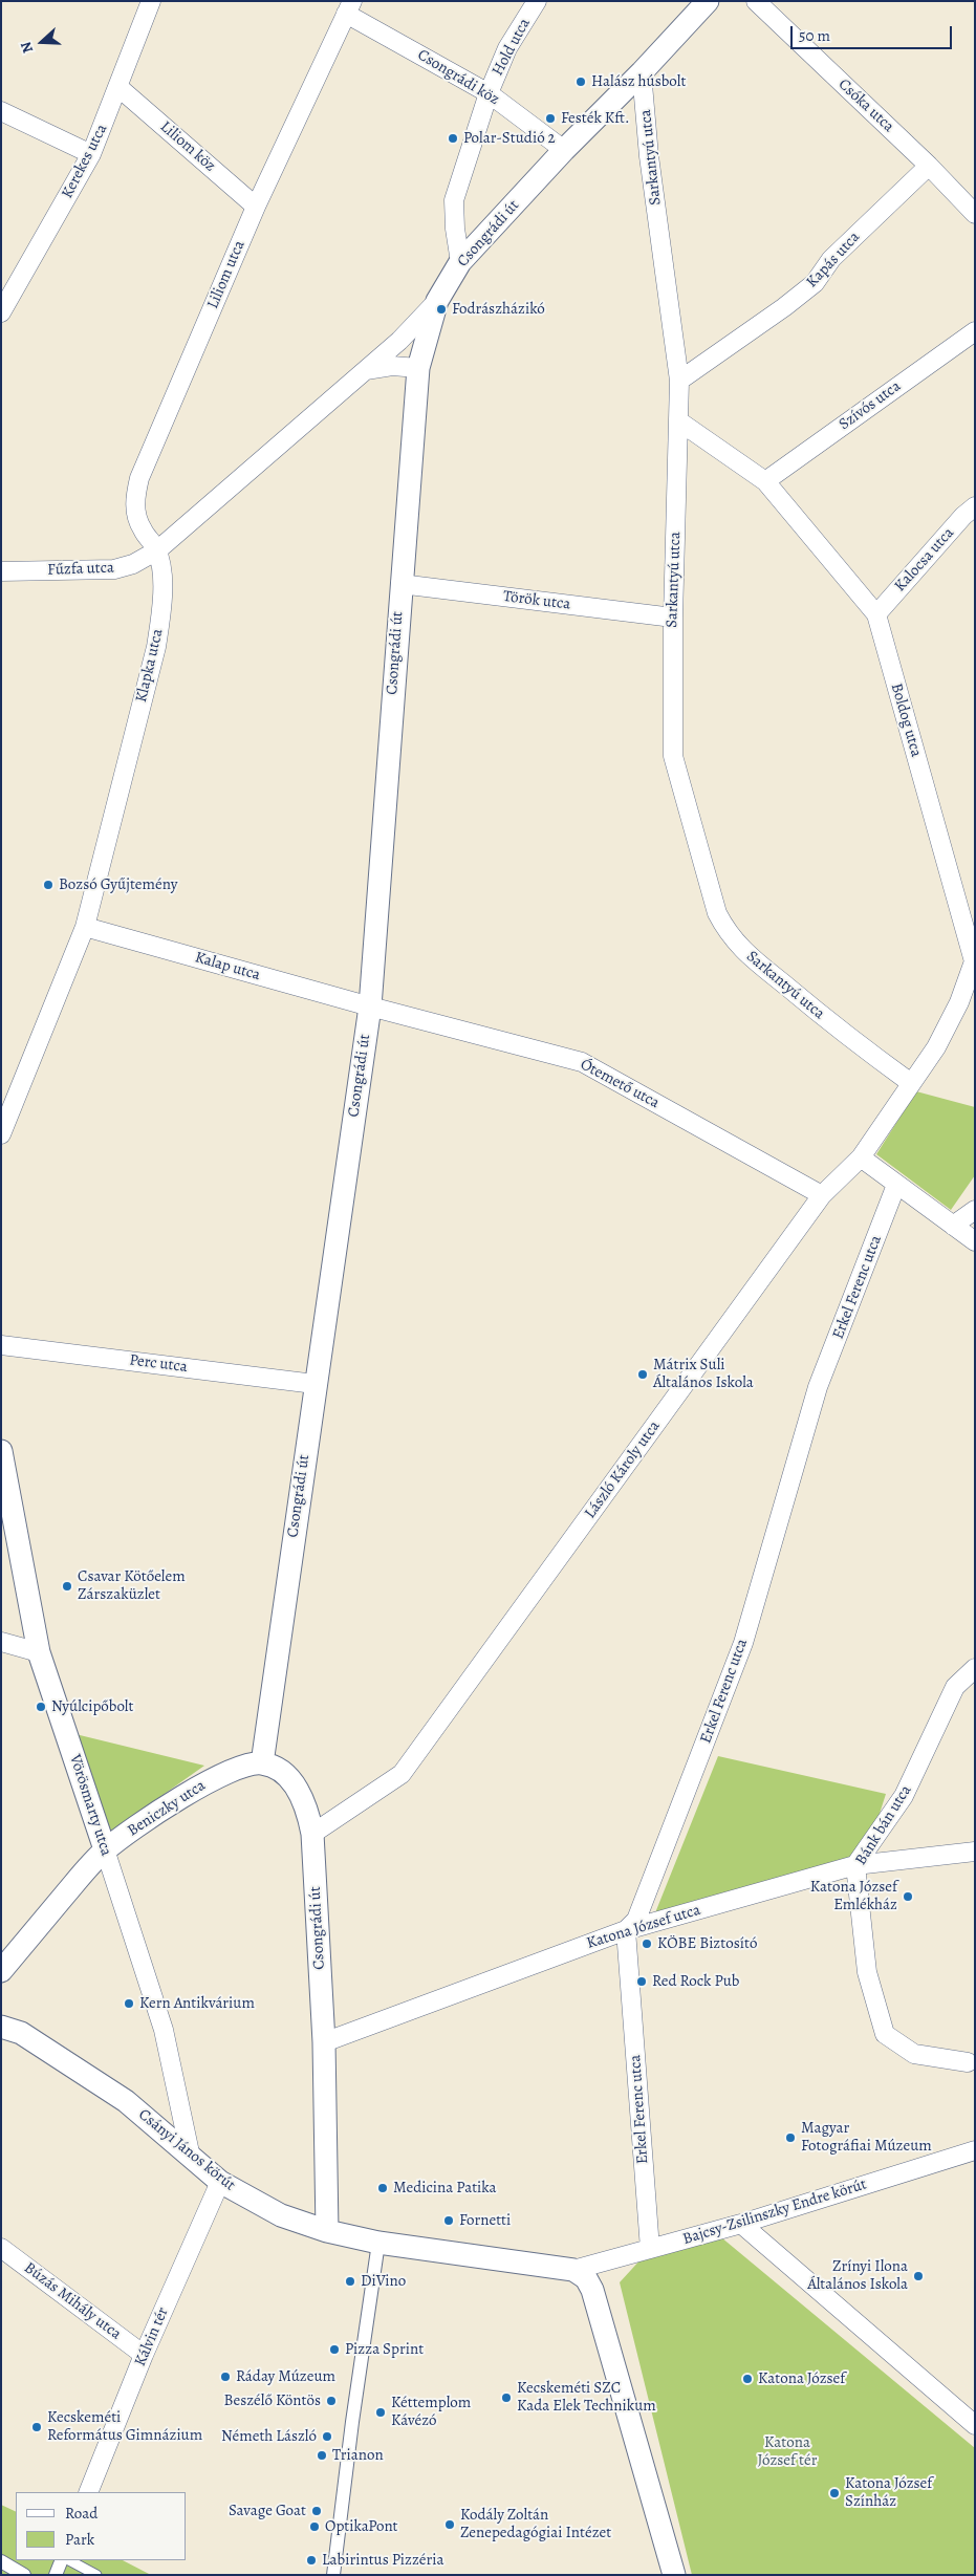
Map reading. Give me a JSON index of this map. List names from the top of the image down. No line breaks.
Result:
{"streets":{"street":["Hold utca","Csongrádi köz","Csóka utca","Liliom köz","Sarkantyú utca","Kerekes utca","Csongrádi út","Kapás utca","Liliom utca","Szívós utca","Kalocsa utca","Fűzfa utca","Török utca","Klapka utca","Boldog utca","Kalap utca","Ótemető utca","Erkel Ferenc utca","Perc utca","László Károly utca","Vörösmarty utca","Beniczky utca","Bánk bán utca","Katona József utca","Csányi János körút","Bajcsy-Zsilinszky Endre körút","Búzás Mihály utca","Kálvin tér"]},"crossings":[["Hold utca","Csongrádi köz"],["Hold utca","Csongrádi út"],["Csongrádi köz","Csongrádi út"],["Csongrádi köz","Liliom utca"],["Csóka utca","Kapás utca"],["Liliom köz","Kerekes utca"],["Liliom köz","Liliom utca"],["Sarkantyú utca","Csongrádi út"],["Sarkantyú utca","Kapás utca"],["Sarkantyú utca","Török utca"],["Sarkantyú utca","Boldog utca"],["Sarkantyú utca","László Károly utca"],["Csongrádi út","Török utca"],["Csongrádi út","Kalap utca"],["Csongrádi út","Ótemető utca"],["Csongrádi út","Perc utca"],["Csongrádi út","László Károly utca"],["Csongrádi út","Beniczky utca"],["Csongrádi út","Katona József utca"],["Csongrádi út","Csányi János körút"],["Liliom utca","Fűzfa utca"],["Liliom utca","Klapka utca"],["Szívós utca","Boldog utca"],["Kalocsa utca","Boldog utca"],["Fűzfa utca","Klapka utca"],["Klapka utca","Kalap utca"],["Boldog utca","László Károly utca"],["Kalap utca","Ótemető utca"],["Ótemető utca","László Károly utca"],["Erkel Ferenc utca","Katona József utca"],["Erkel Ferenc utca","Bajcsy-Zsilinszky Endre körút"],["Vörösmarty utca","Beniczky utca"],["Vörösmarty utca","Csányi János körút"],["Bánk bán utca","Katona József utca"],["Csányi János körút","Bajcsy-Zsilinszky Endre körút"],["Csányi János körút","Kálvin tér"],["Búzás Mihály utca","Kálvin tér"]],"parks":["Katona József tér"],"places":["Halász húsbolt","Festék Kft.","Polar-Studió 2","Fodrászházikó","Bozsó Gyűjtemény","Mátrix Suli Általános Iskola","Csavar Kötőelem Zárszaküzlet","Nyúlcipőbolt","Katona József Emlékház","KÖBE Biztosító","Red Rock Pub","Kern Antikvárium","Magyar Fotográfiai Múzeum","Medicina Patika","Fornetti","Zrínyi Ilona Általános Iskola","DiVino","Pizza Sprint","Ráday Múzeum","Katona József","Kecskeméti SZC Kada Elek Technikum","Beszélő Köntös","Kéttemplom Kávézó","Kecskeméti Református Gimnázium","Németh László","Trianon","Katona József Színház","Savage Goat","Kodály Zoltán Zenepedagógiai Intézet","OptikaPont","Labirintus Pizzéria"],"legend":["Road","Park"],"scale_bar":"50 m","north":"left"}
